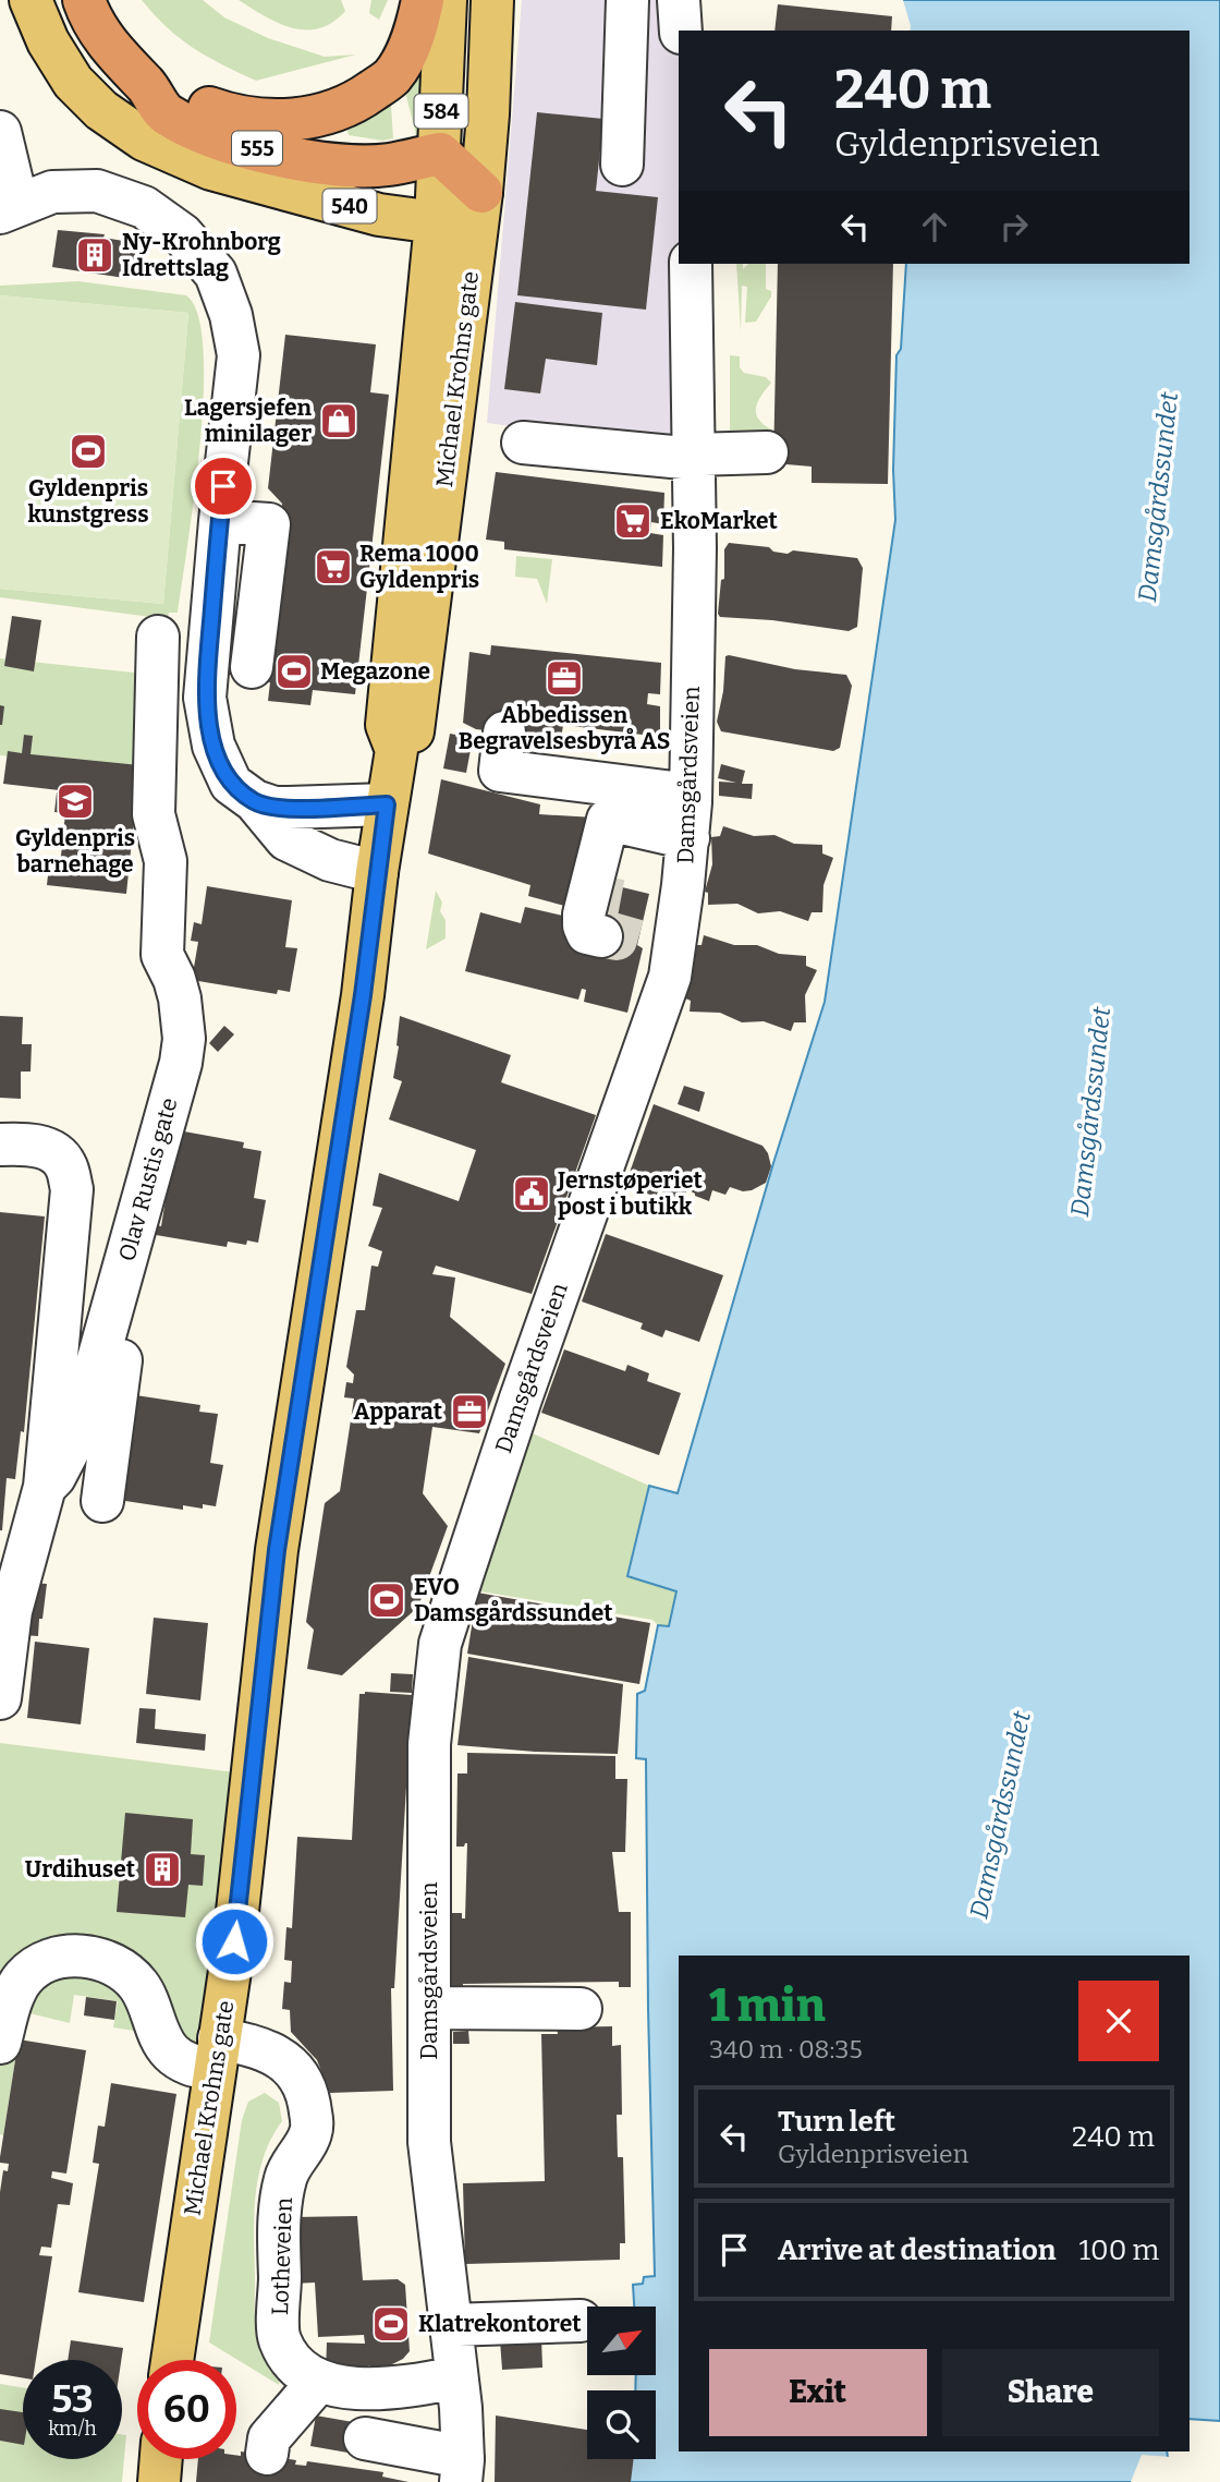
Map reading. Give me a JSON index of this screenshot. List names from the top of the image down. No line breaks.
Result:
{"streets":{"highway":["555"],"main road":["584","540","Michael Krohns gate"],"street":["Damsgårdsveien","Olav Rustis gate","Lotheveien"]},"crossings":[["555","Michael Krohns gate"],["540","Michael Krohns gate"],["Michael Krohns gate","Lotheveien"]],"water":["Damsgårdssundet"],"places":{"building":["Ny-Krohnborg Idrettslag","Urdihuset"],"shop":["Lagersjefen minilager"],"sports":["Gyldenpris kunstgress","Megazone","EVO Damsgårdssundet","Klatrekontoret"],"supermarket":["EkoMarket","Rema 1000 Gyldenpris"],"office":["Abbedissen Begravelsesbyrå AS","Apparat"],"school or university":["Gyldenpris barnehage"],"public building":["Jernstøperiet post i butikk"]},"north":"top right","page":{"turn":["240 m","Gyldenprisveien"],"heading":["1 min","340 m · 08:35"],"list":[{"name":"Turn left","note":"Gyldenprisveien","value":"240 m"},{"name":"Arrive at destination","value":"100 m"}],"buttons":["Exit","Share"],"speed":"53 km/h","limit":"60"}}
